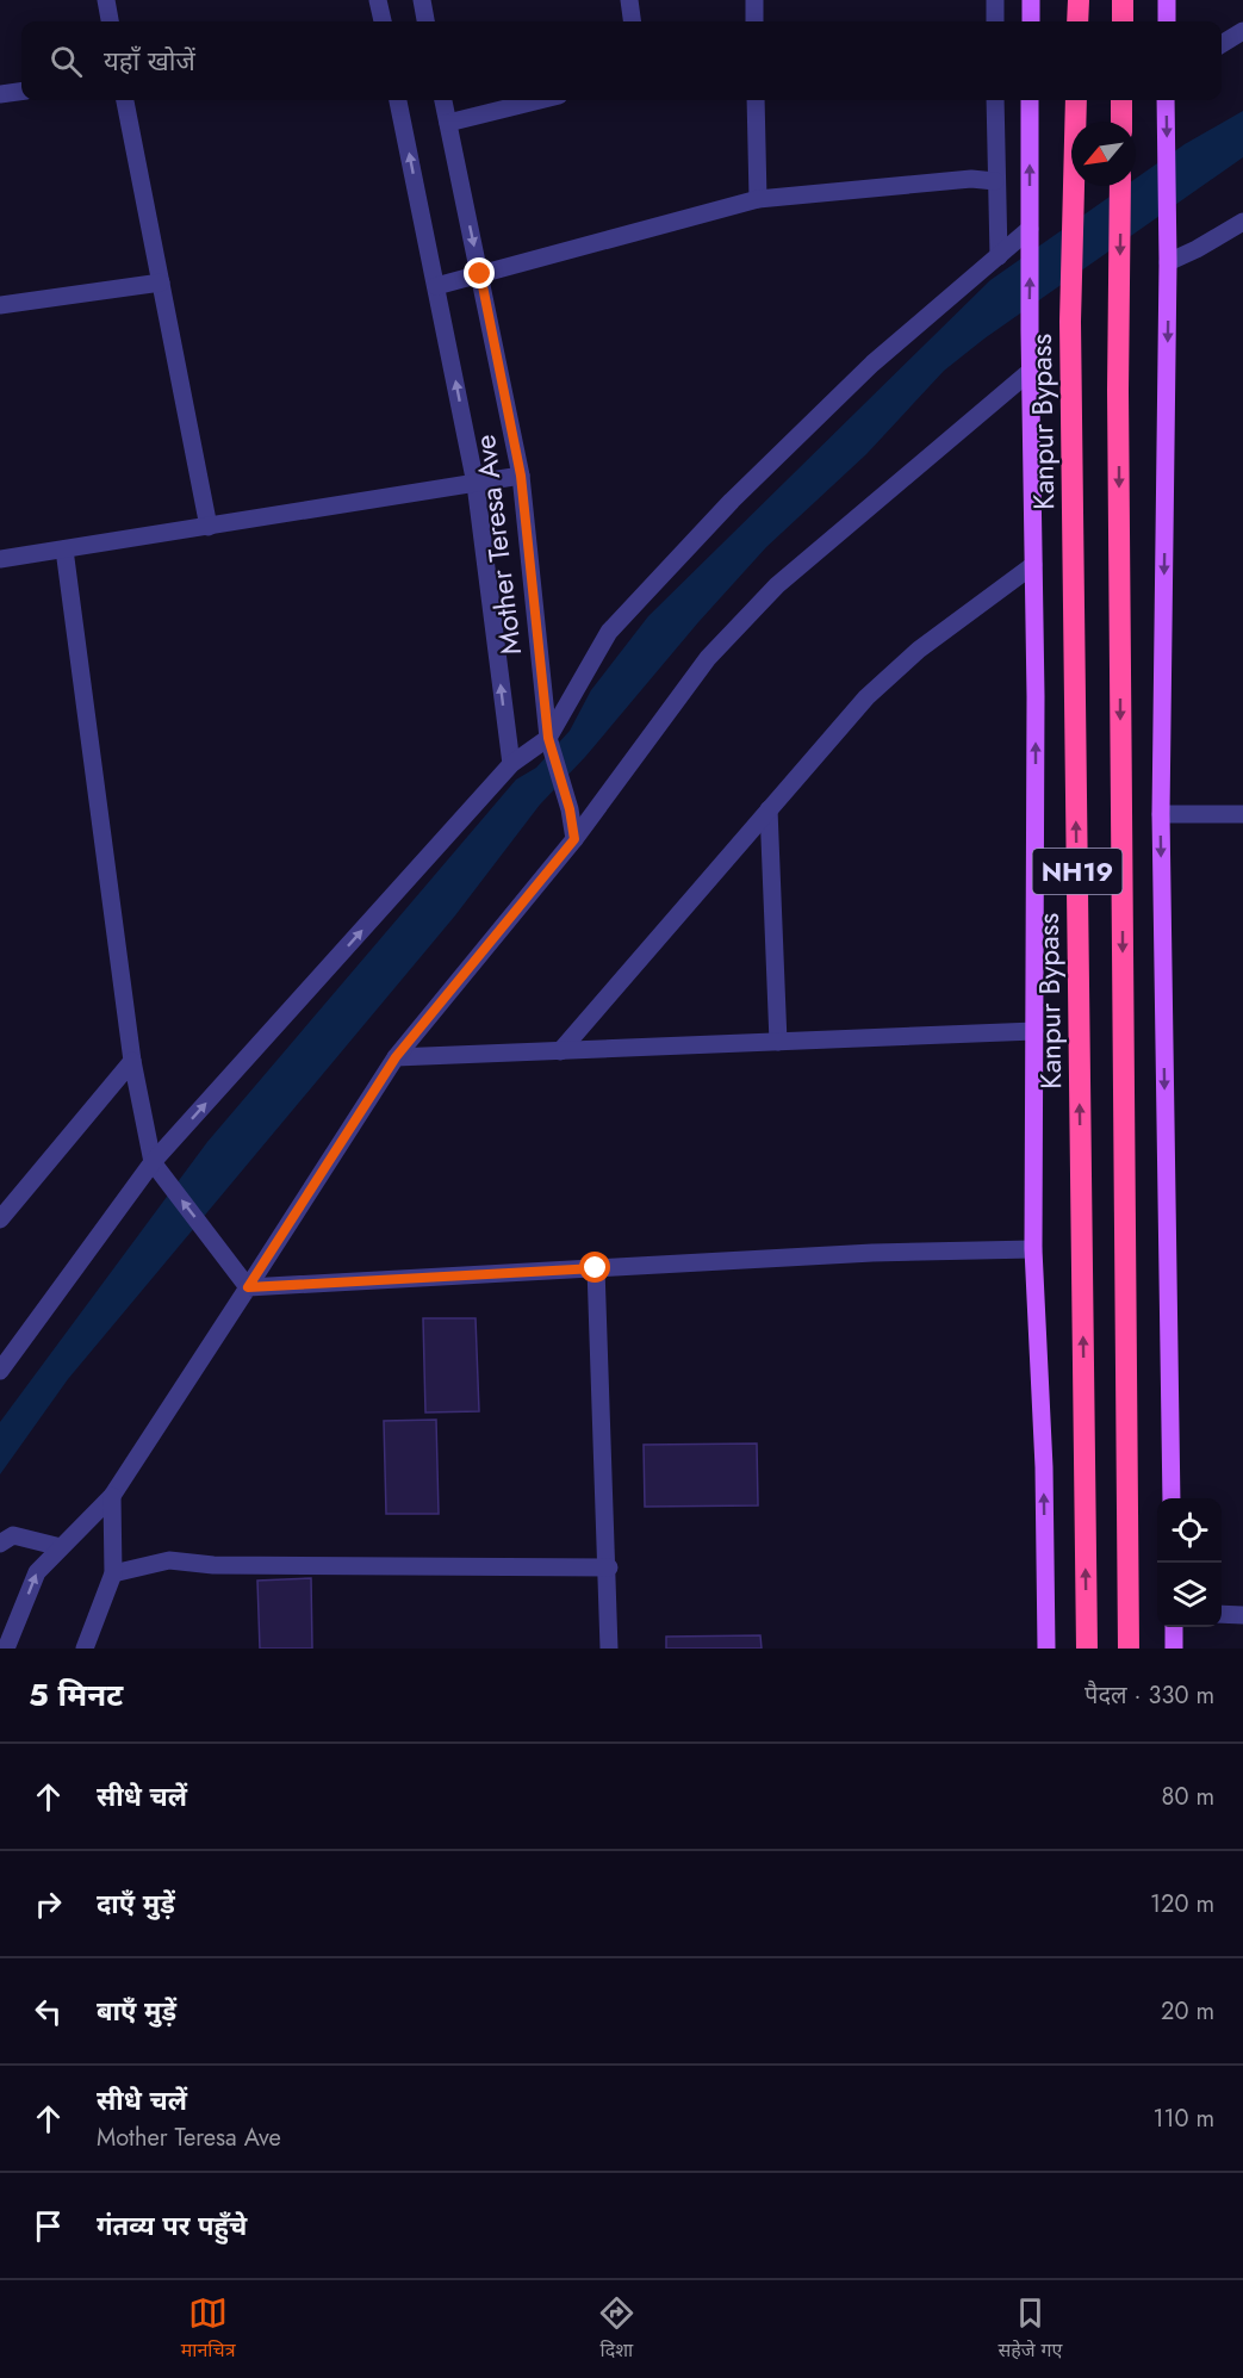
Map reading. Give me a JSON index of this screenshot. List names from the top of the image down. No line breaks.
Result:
{"streets":{"highway":["Kanpur Bypass","NH19"],"street":["Mother Teresa Ave"]},"north":"bottom left","page":{"search":"यहाँ खोजें","heading":["5 मिनट","पैदल · 330 m"],"list":[["सीधे चलें","80 m"],["दाएँ मुड़ें","120 m"],["बाएँ मुड़ें","20 m"],["सीधे चलें","Mother Teresa Ave","110 m"],"गंतव्य पर पहुँचे"],"nav":["मानचित्र","दिशा","सहेजे गए"]}}
